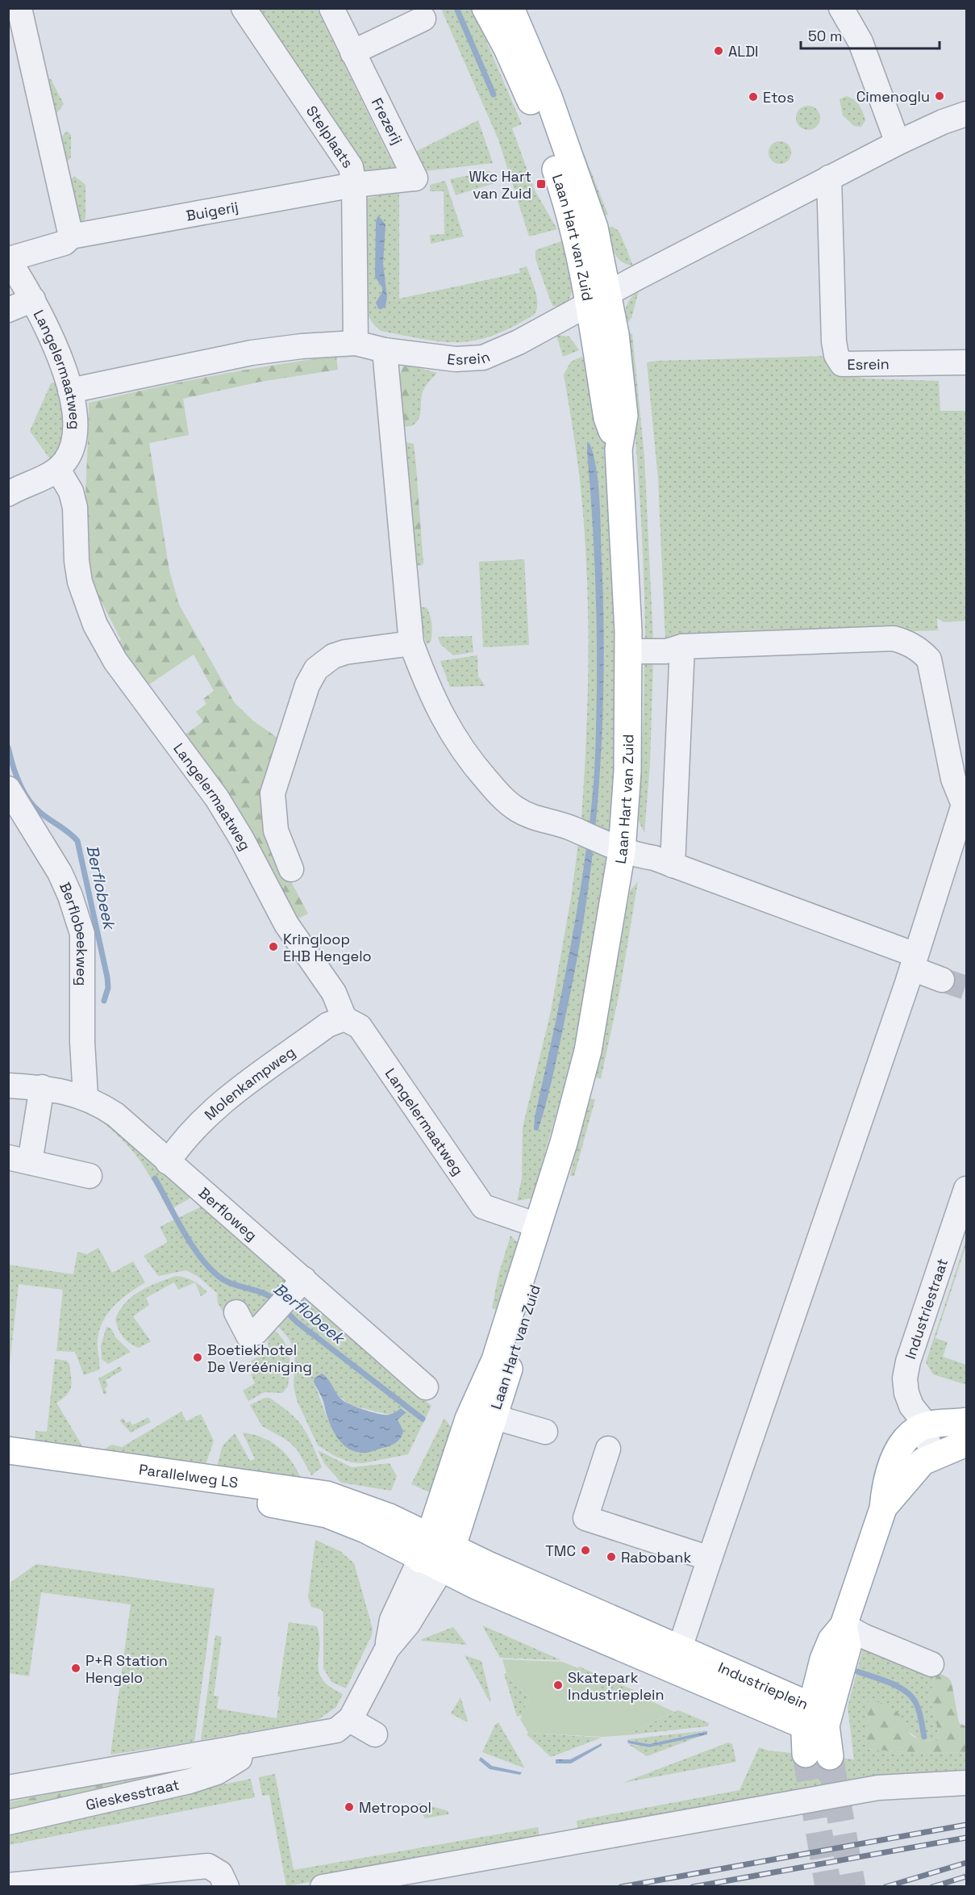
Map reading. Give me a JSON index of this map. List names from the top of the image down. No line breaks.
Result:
{"streets":{"main road":["Laan Hart van Zuid","Parallelweg LS","Industrieplein"],"street":["Frezerij","Stelplaats","Buigerij","Esrein","Langelermaatweg","Berflobeekweg","Molenkampweg","Berfloweg","Industriestraat","Gieskesstraat"]},"crossings":[["Frezerij","Stelplaats"],["Frezerij","Buigerij"],["Stelplaats","Buigerij"],["Stelplaats","Esrein"],["Buigerij","Langelermaatweg"],["Laan Hart van Zuid","Esrein"],["Laan Hart van Zuid","Langelermaatweg"],["Laan Hart van Zuid","Industrieplein"],["Esrein","Langelermaatweg"],["Langelermaatweg","Molenkampweg"],["Berflobeekweg","Berfloweg"],["Molenkampweg","Berfloweg"],["Parallelweg LS","Industrieplein"]],"water":["Berflobeek"],"places":{"other":["ALDI","Cimenoglu","Etos","Kringloop EHB Hengelo","Boetiekhotel De Verééniging","TMC","Rabobank","P+R Station Hengelo","Skatepark Industrieplein","Metropool"],"transit":["Wkc Hart van Zuid"]},"scale_bar":"50 m"}
